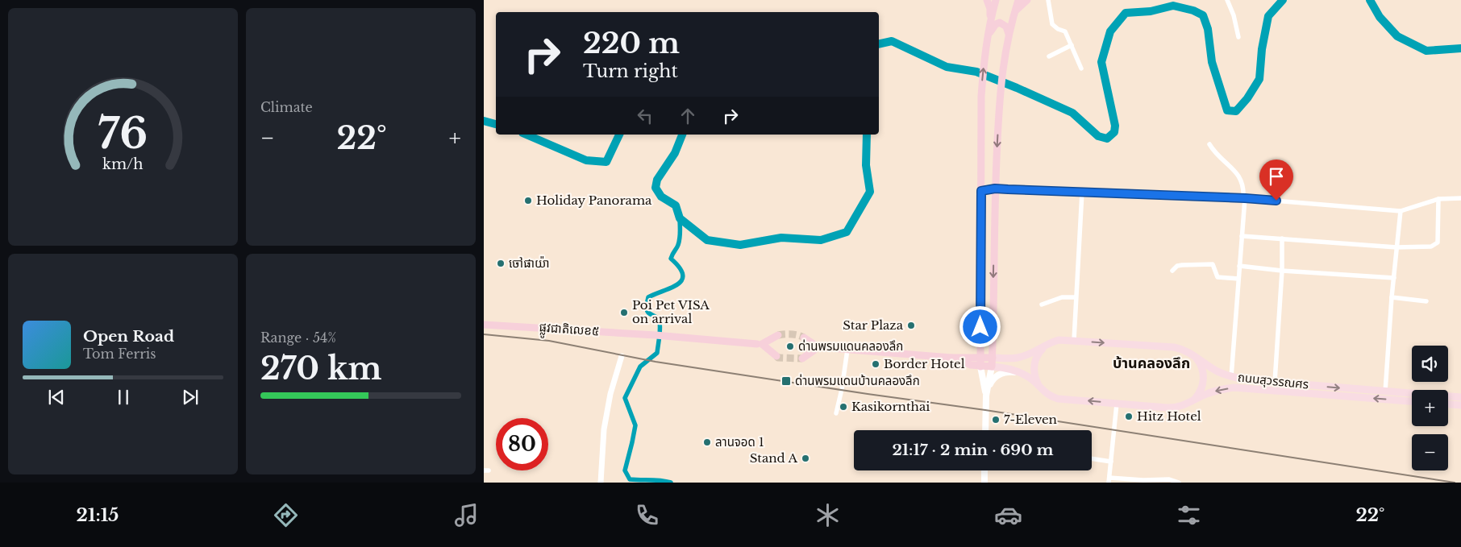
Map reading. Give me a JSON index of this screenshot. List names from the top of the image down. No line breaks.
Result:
{"streets":{"highway":["ផ្លូវជាតិលេខ៥","ถนนสุวรรณศร"]},"districts":["บ้านคลองลึก"],"places":{"other":["Holiday Panorama","ចៅផាយ៉ា","Poi Pet VISA on arrival","Star Plaza","ด่านพรมแดนคลองลึก","Border Hotel","Kasikornthai","Hitz Hotel","7-Eleven","ลานจอด 1","Stand A"],"transit":["ด่านพรมแดนบ้านคลองลึก"]},"page":{"tile":["Climate",["Range · 54%","270 km"]],"turn":["220 m","Turn right"],"heat":["−","22°","+"],"song":["Open Road","Tom Ferris"],"map_buttons":["+","−"],"limit":"80","trip":"21:17 · 2 min · 690 m","tabs":["21:15","22°"],"gauge":["76","km/h"]}}
